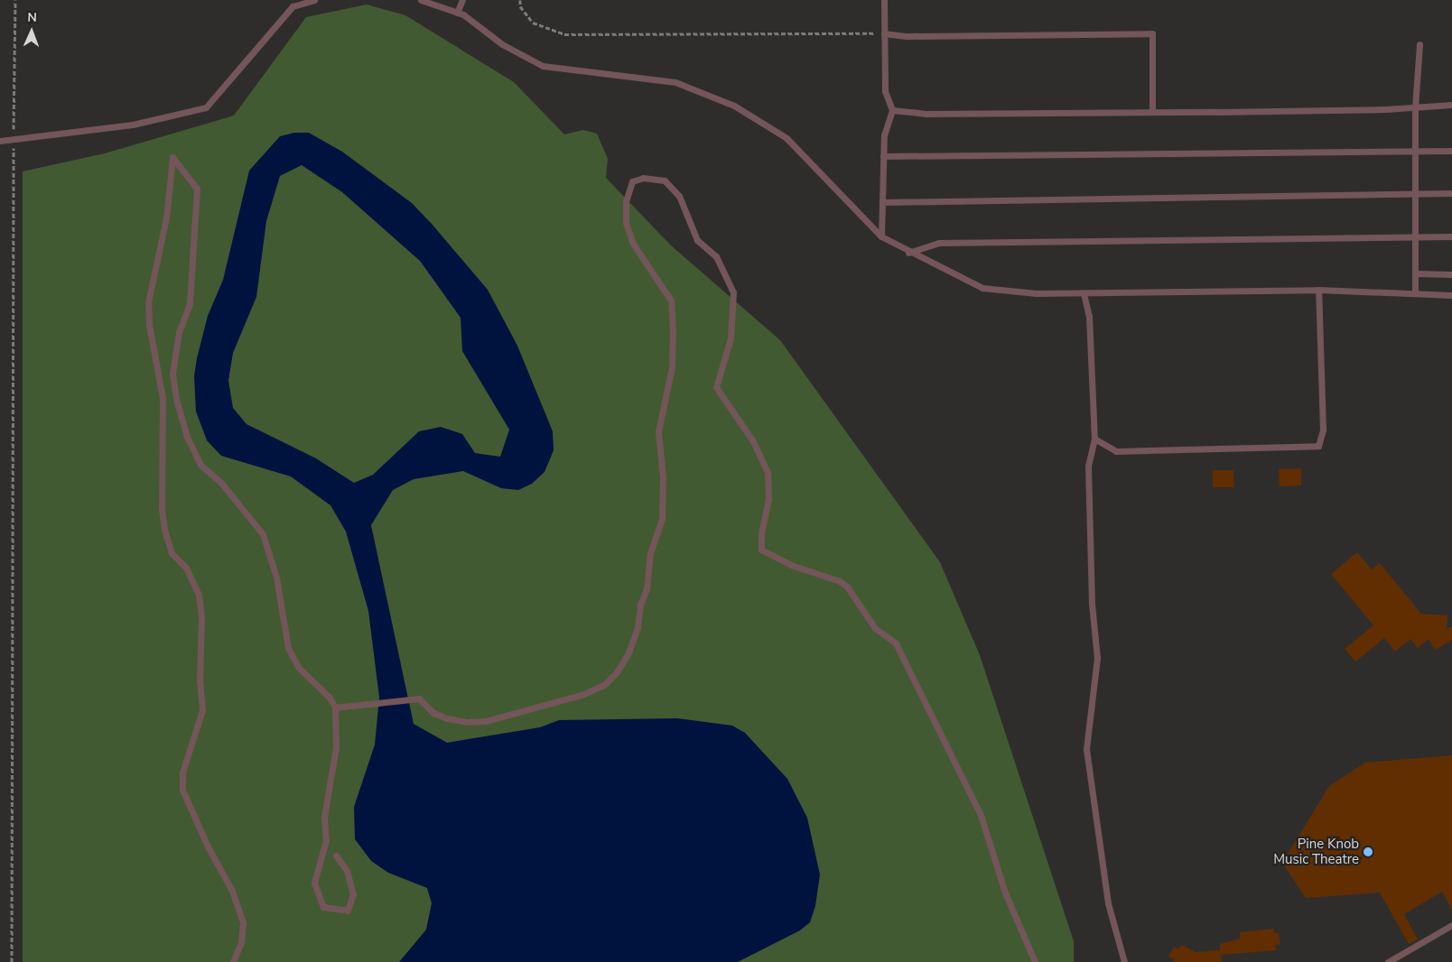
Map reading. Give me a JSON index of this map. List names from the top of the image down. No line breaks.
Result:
{"places":["Pine Knob Music Theatre"],"north":"top"}
